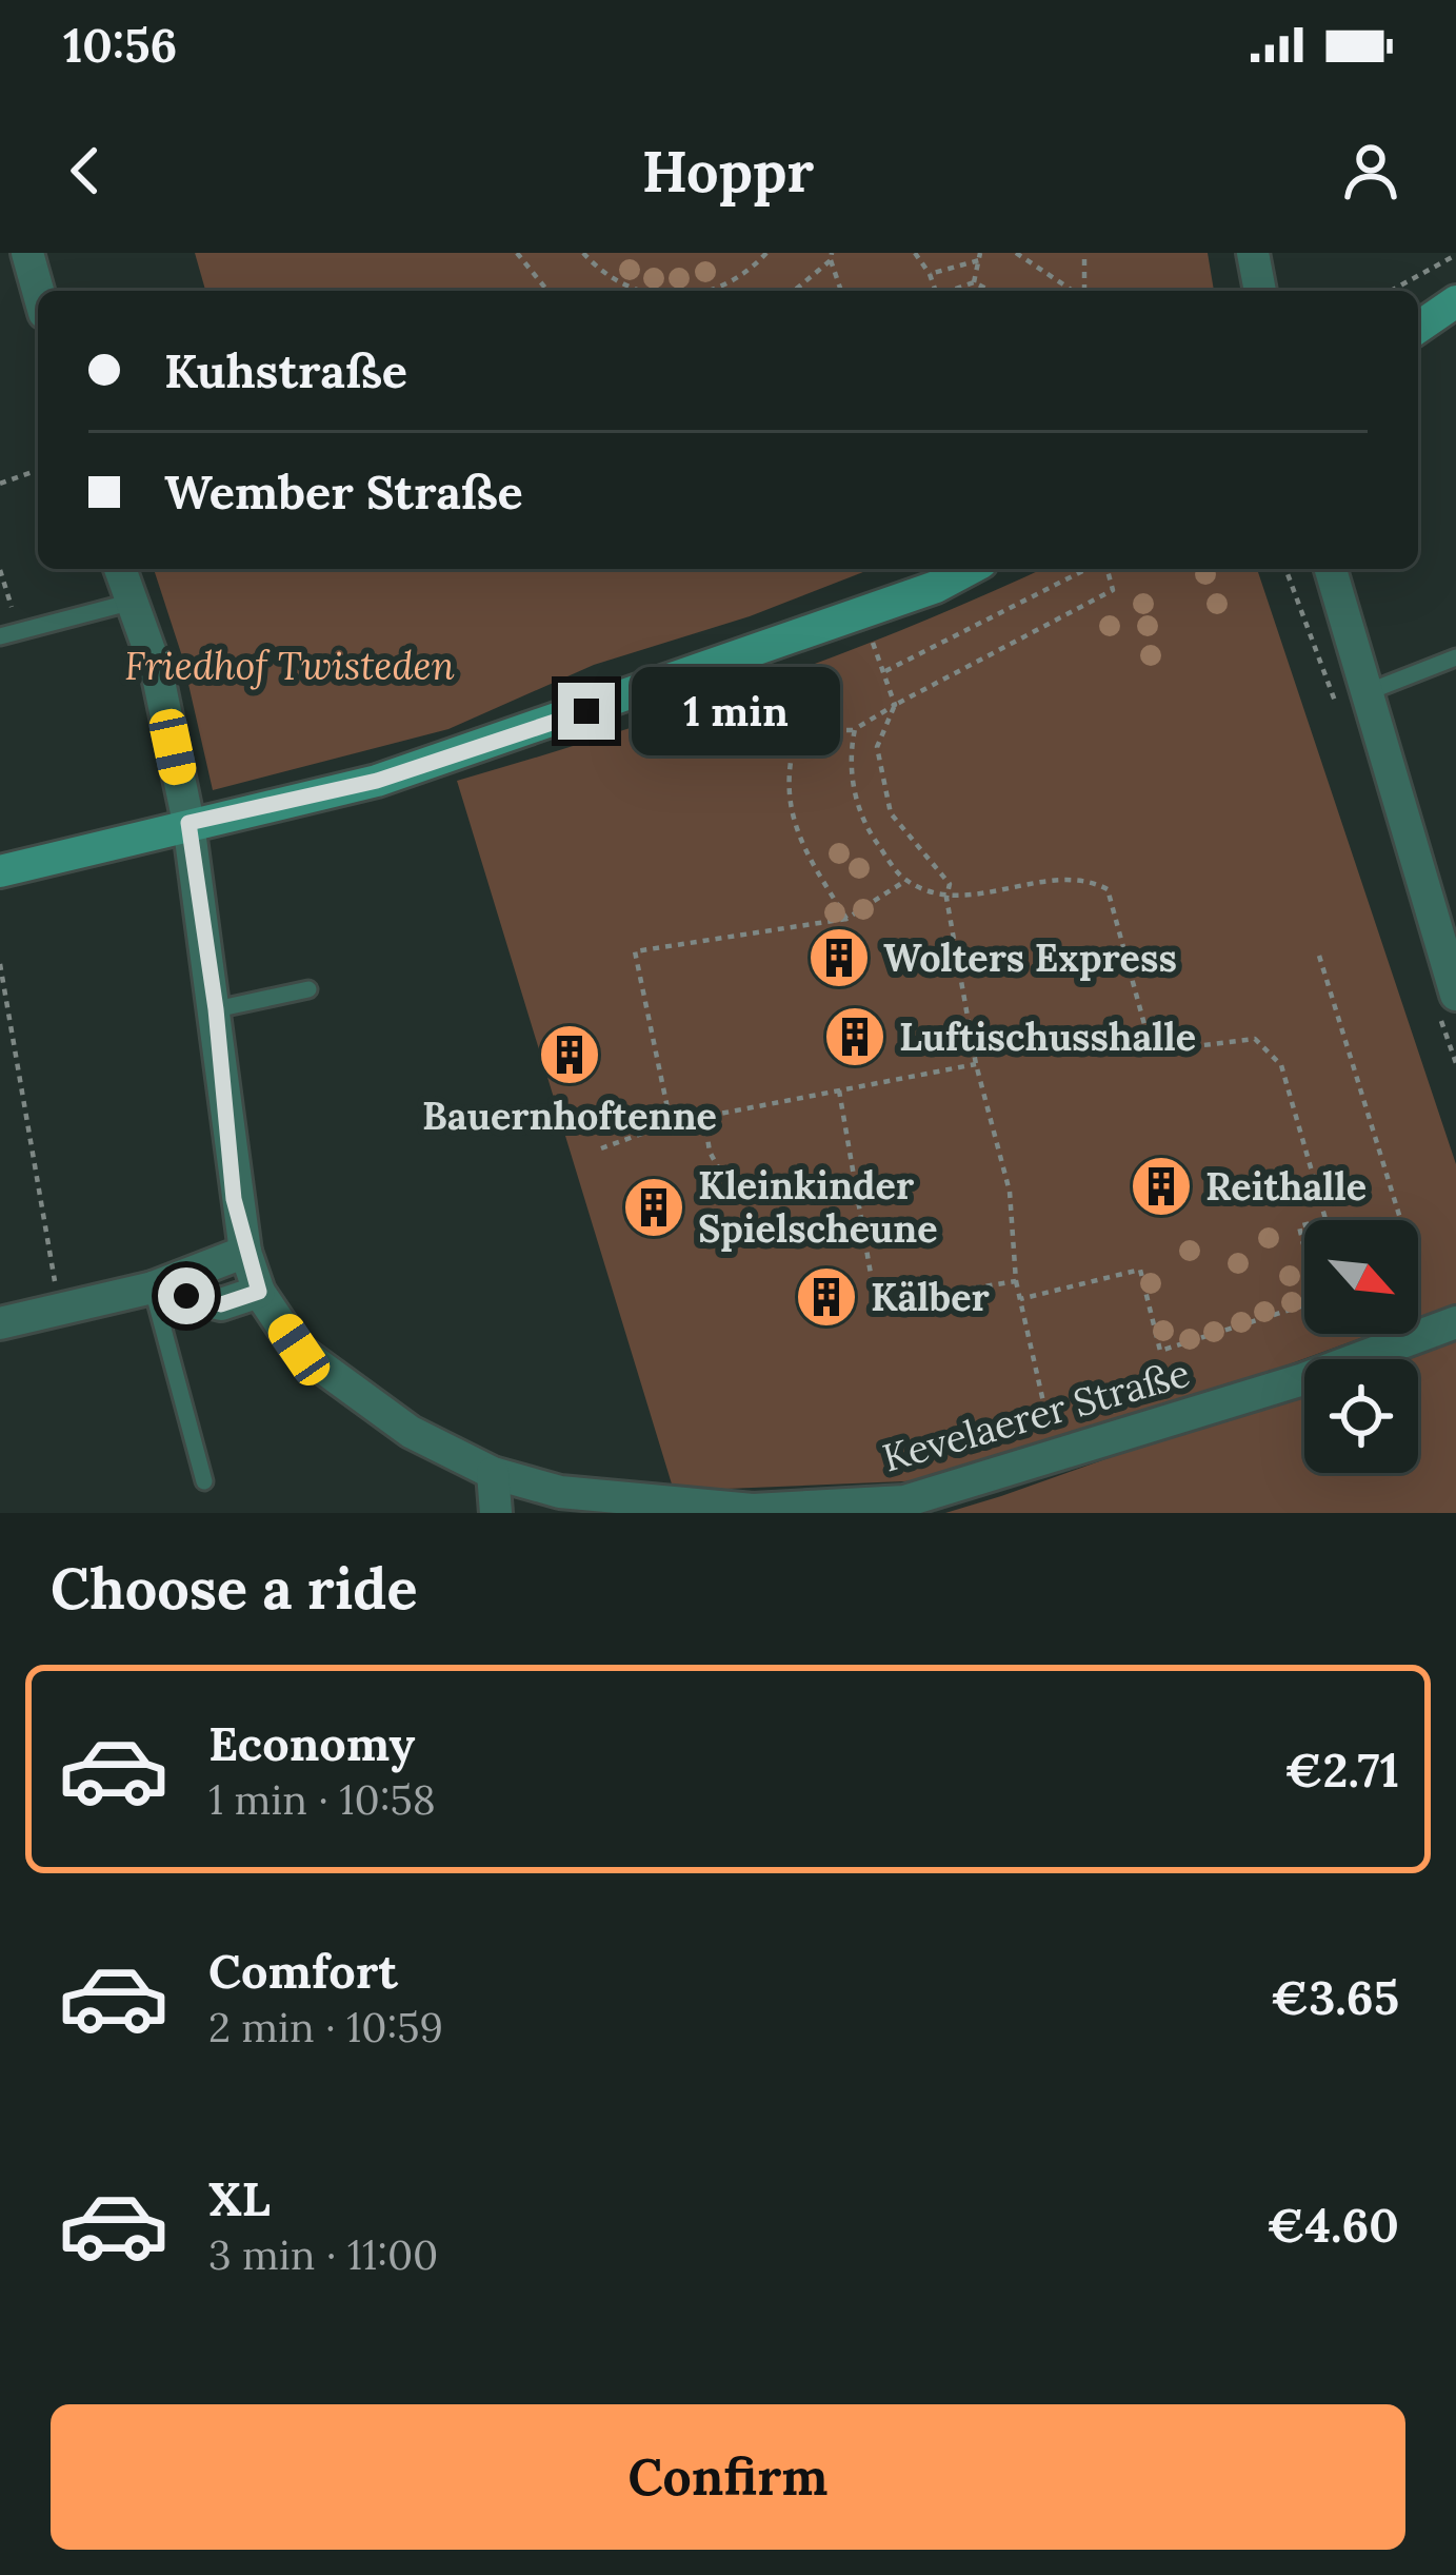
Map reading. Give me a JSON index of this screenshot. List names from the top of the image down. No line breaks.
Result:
{"streets":{"street":["Kevelaerer Straße"]},"parks":["Friedhof Twisteden"],"places":{"building":["Wolters Express","Luftischusshalle","Bauernhoftenne","Reithalle","Kleinkinder Spielscheune","Kälber"]},"north":"bottom right","page":{"status":"10:56","header":"Hoppr","banner":["Kuhstraße","Wember Straße"],"bubble":"1 min","heading":"Choose a ride","list":[{"name":"Economy","note":"1 min · 10:58","value":"€2.71"},{"name":"Comfort","note":"2 min · 10:59","value":"€3.65"},{"name":"XL","note":"3 min · 11:00","value":"€4.60"}],"buttons":"Confirm"}}
